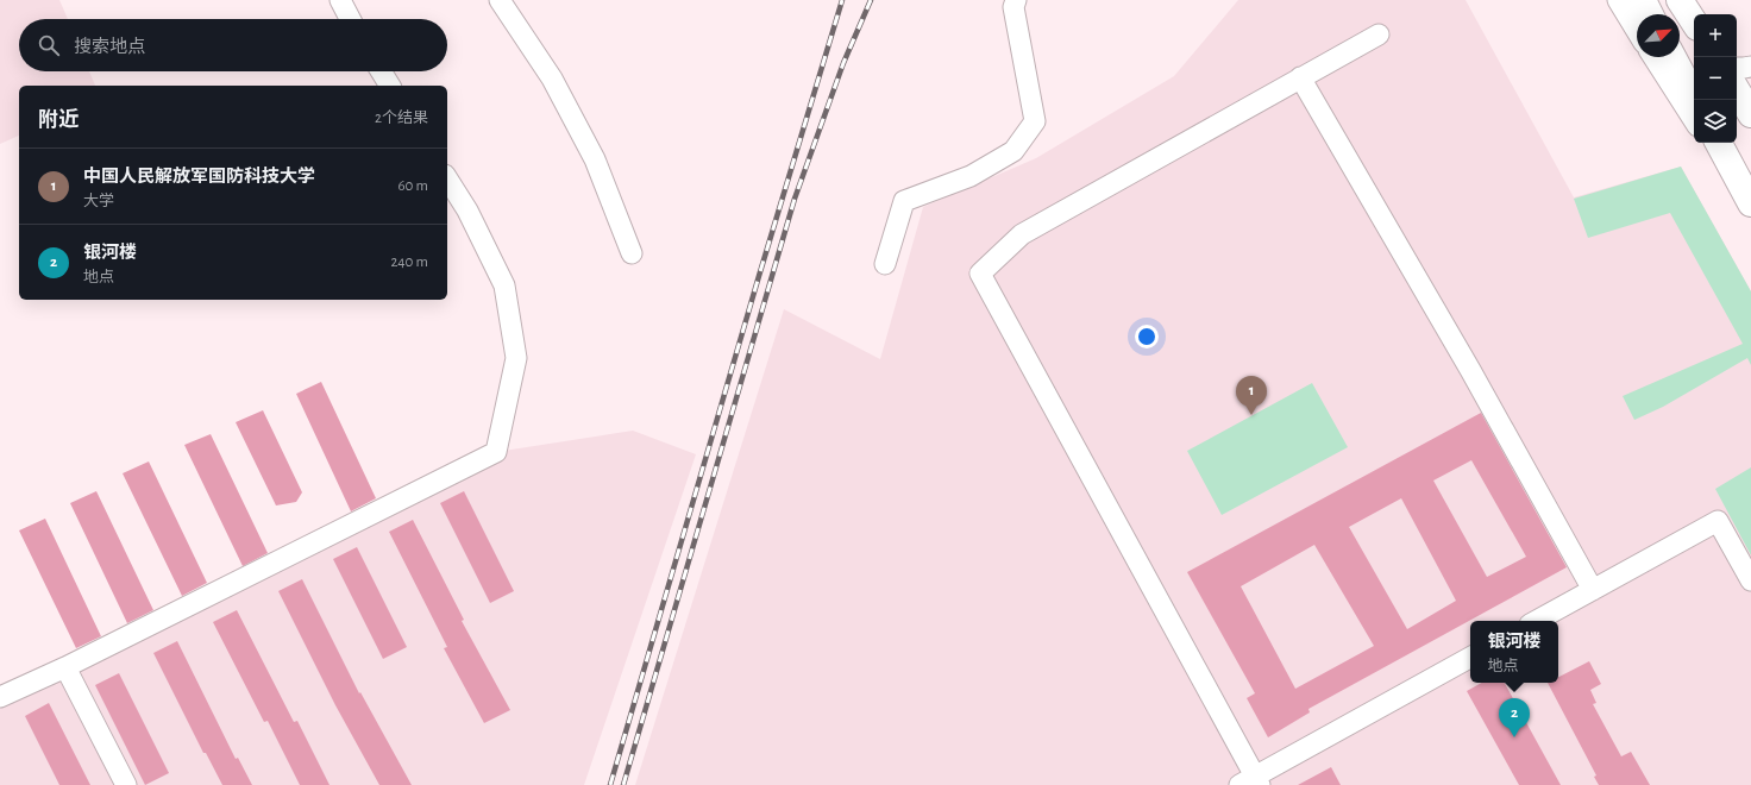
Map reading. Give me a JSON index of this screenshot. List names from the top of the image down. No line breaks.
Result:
{"north":"top right","page":{"map_buttons":["+","−"],"search":"搜索地点","heading":["附近","2个结果"],"list":[{"mark":"1","name":"中国人民解放军国防科技大学","note":"大学","value":"60 m"},{"mark":"2","name":"银河楼","note":"地点","value":"240 m"}],"pins":["1","2"],"popup":["银河楼","地点"]}}
